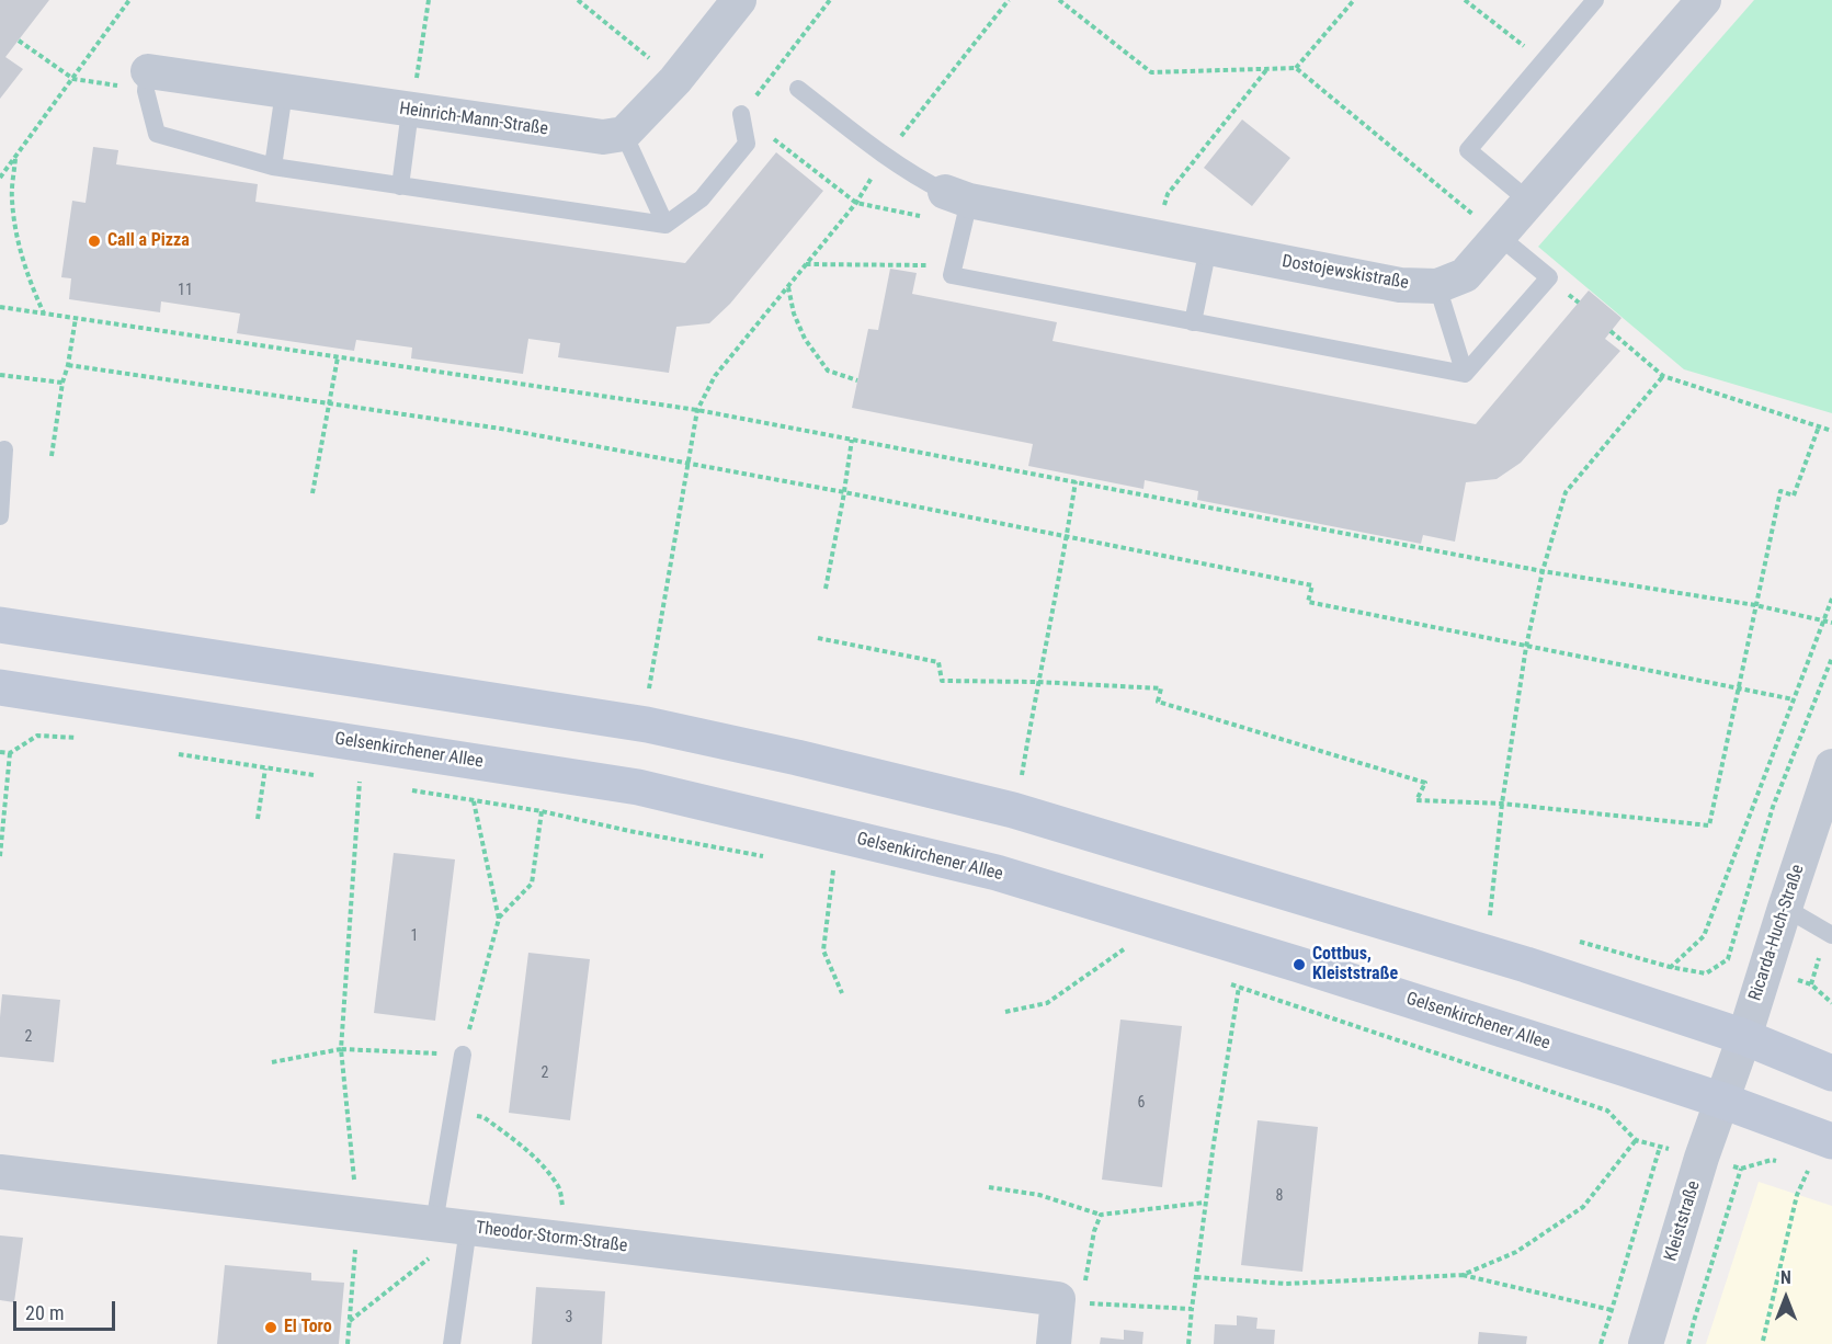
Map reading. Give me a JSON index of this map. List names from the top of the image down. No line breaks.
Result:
{"streets":{"main road":["Gelsenkirchener Allee"],"street":["Heinrich-Mann-Straße","Dostojewskistraße","Ricarda-Huch-Straße","Kleiststraße","Theodor-Storm-Straße"]},"crossings":[["Gelsenkirchener Allee","Ricarda-Huch-Straße"],["Gelsenkirchener Allee","Kleiststraße"],["Ricarda-Huch-Straße","Kleiststraße"]],"places":["Call a Pizza","Cottbus, Kleiststraße","El Toro"],"house_numbers":["11","1","2","2","6","8","3"],"scale_bar":"20 m","north":"top"}
